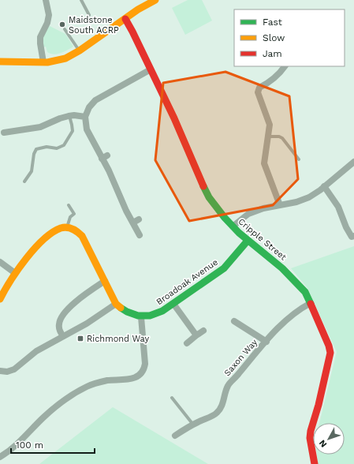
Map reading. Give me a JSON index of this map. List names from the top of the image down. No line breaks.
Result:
{"streets":{"main road":["Cripple Street","Broadoak Avenue"],"street":["Saxon Way"]},"crossings":[["Cripple Street","Broadoak Avenue"],["Cripple Street","Saxon Way"]],"places":{"other":["Maidstone South ACRP"],"transit":["Richmond Way"]},"legend":["Fast","Slow","Jam"],"scale_bar":"100 m","north":"bottom left"}
